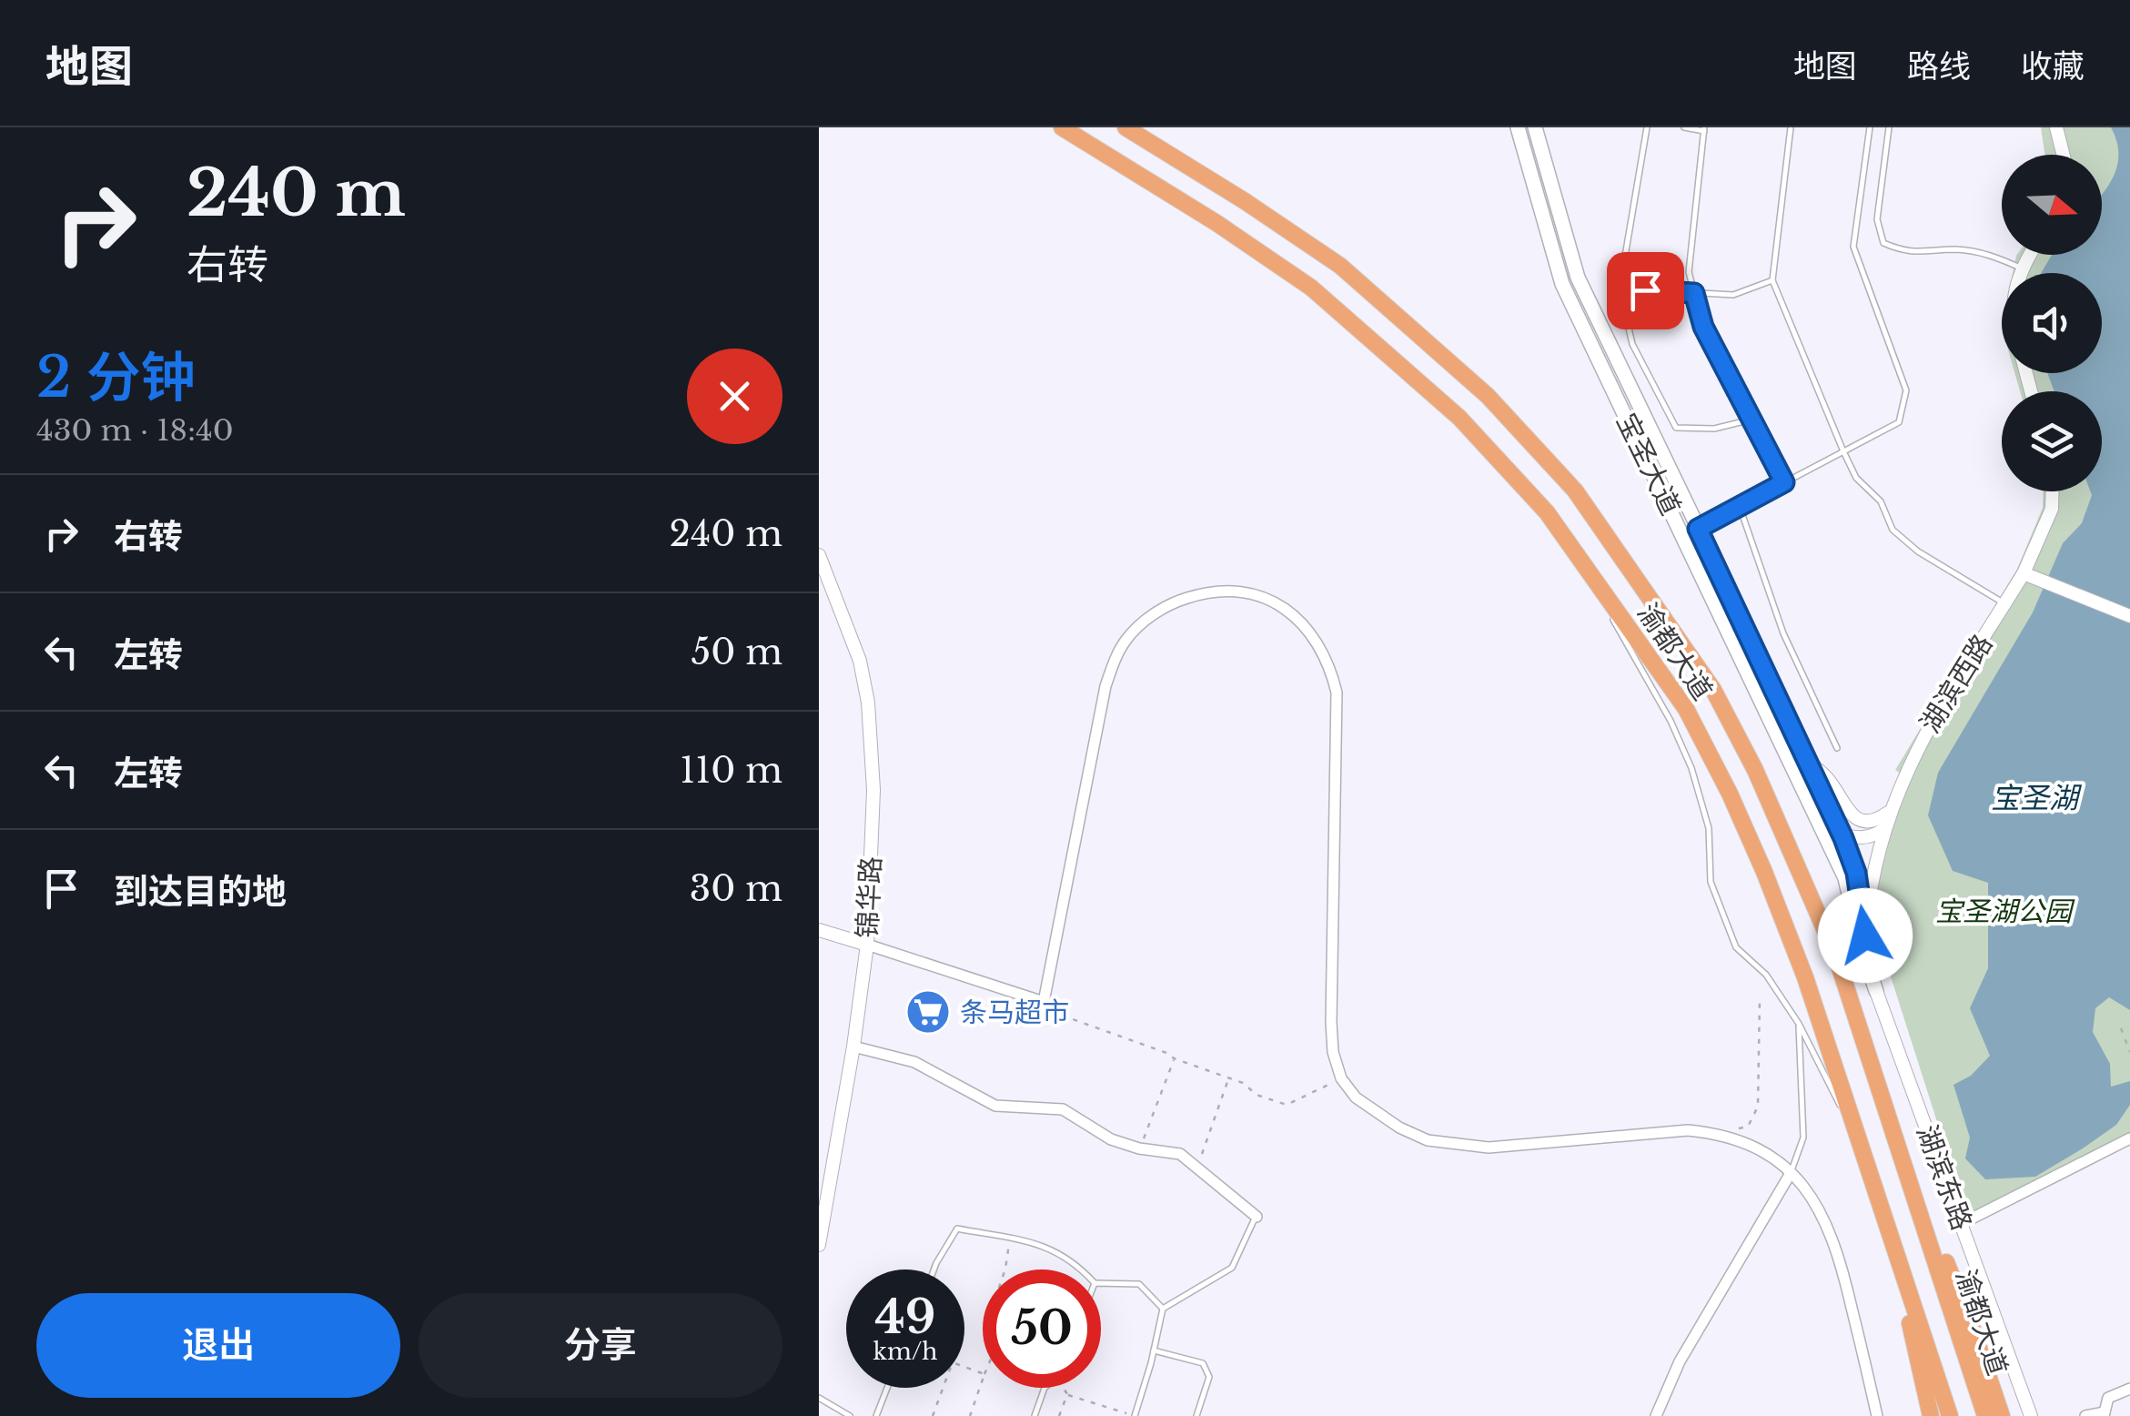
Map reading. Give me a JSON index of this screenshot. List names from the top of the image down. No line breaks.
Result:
{"streets":{"highway":["渝都大道"],"main road":["宝圣大道"],"street":["湖滨西路","锦华路","湖滨东路"]},"crossings":[["宝圣大道","湖滨西路"],["宝圣大道","湖滨东路"]],"water":["宝圣湖"],"parks":["宝圣湖公园"],"places":{"supermarket":["条马超市"]},"north":"right","page":{"header":"地图","nav":["地图","路线","收藏"],"turn":["240 m","右转"],"heading":["2 分钟","430 m · 18:40"],"list":[{"name":"右转","value":"240 m"},{"name":"左转","value":"50 m"},{"name":"左转","value":"110 m"},{"name":"到达目的地","value":"30 m"}],"speed":"49 km/h","limit":"50","buttons":["退出","分享"]}}
